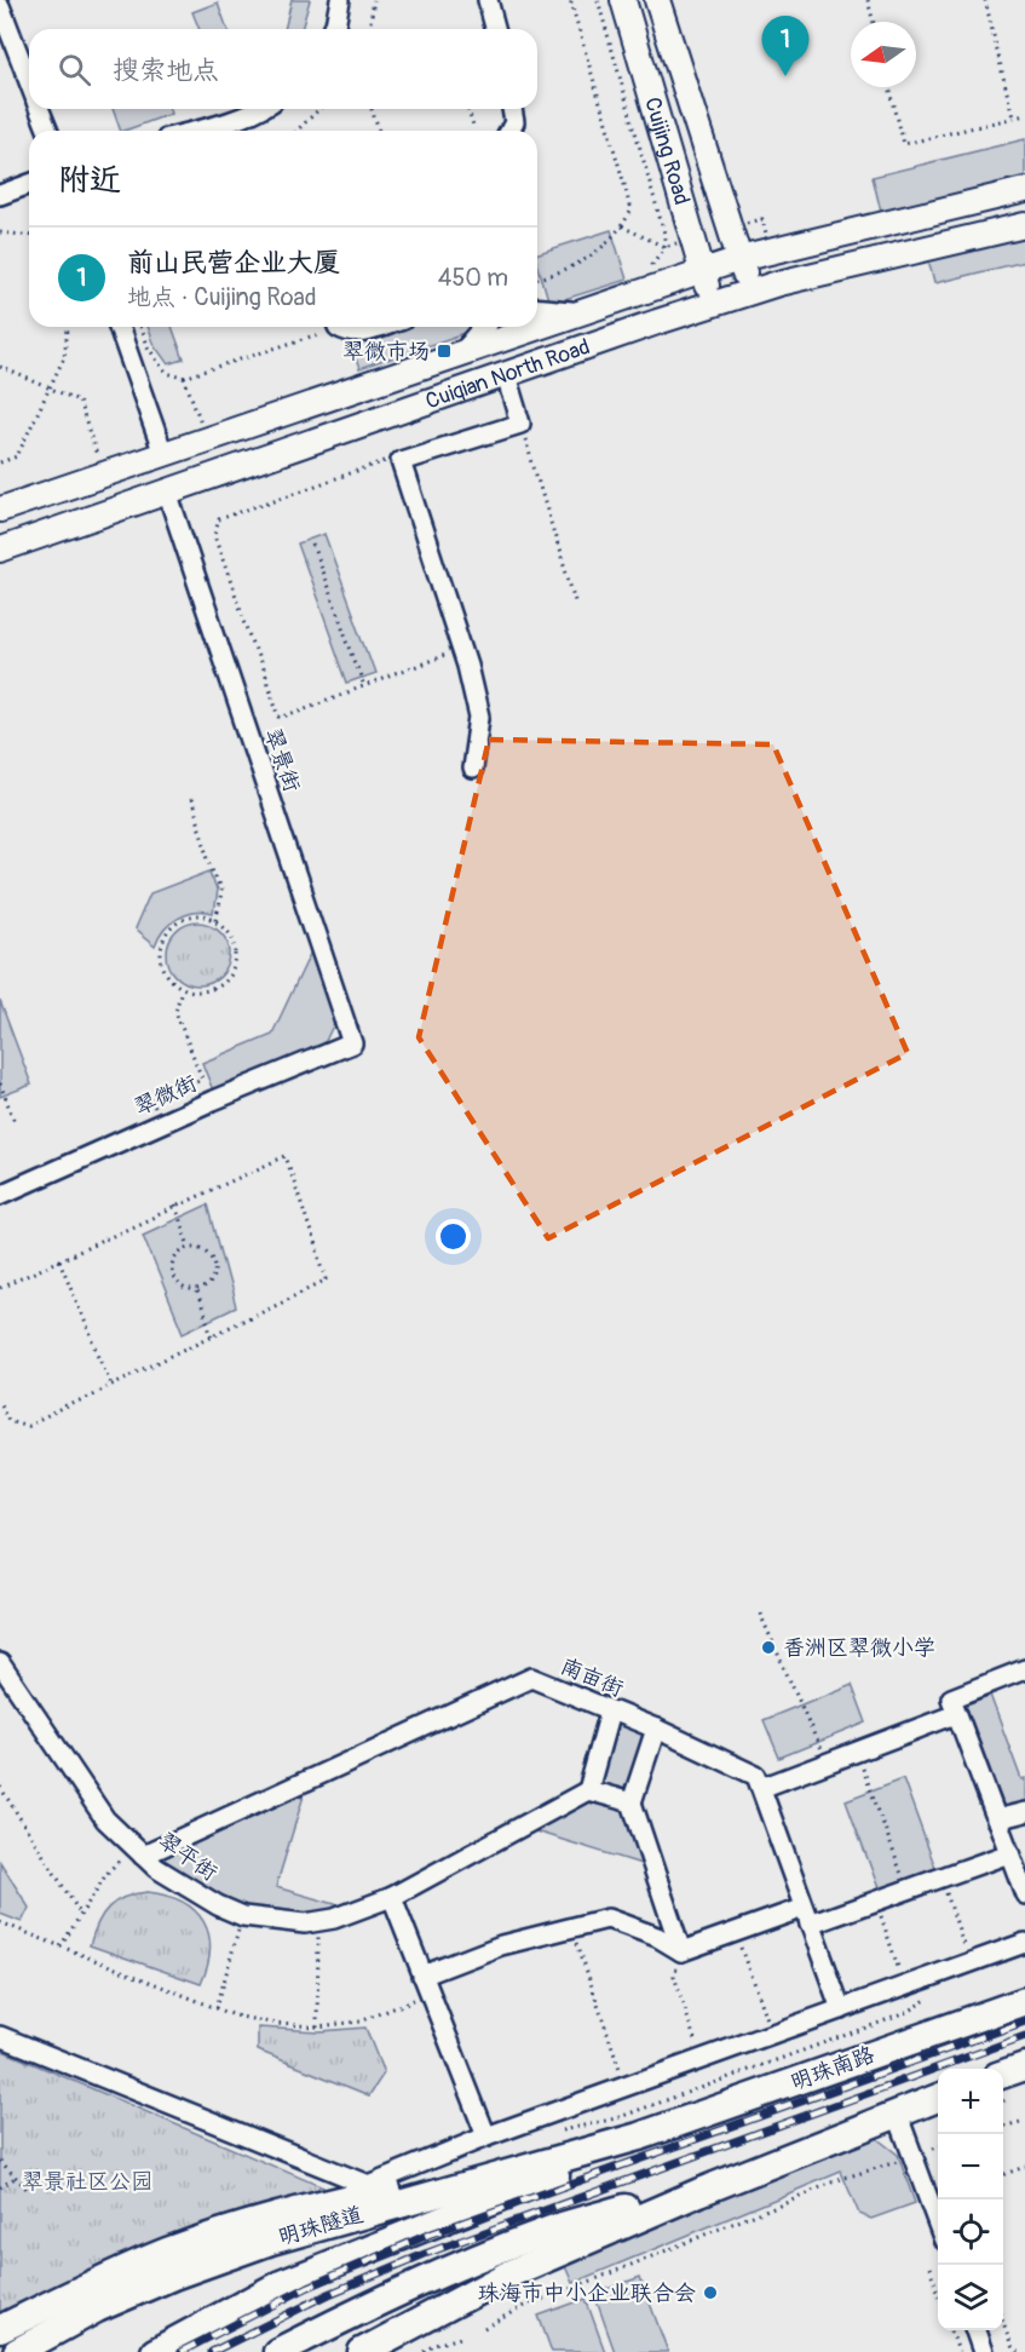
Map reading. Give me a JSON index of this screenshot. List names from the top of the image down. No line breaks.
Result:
{"streets":{"highway":["明珠南路","明珠隧道"],"main road":["Cuijing Road","Cuiqian North Road"],"street":["翠景街","翠微街","南亩街","翠平街"]},"crossings":[["Cuijing Road","Cuiqian North Road"],["Cuiqian North Road","翠景街"],["翠景街","翠微街"],["南亩街","翠平街"],["明珠南路","明珠隧道"]],"parks":["翠景社区公园"],"places":{"transit":["翠微市场"],"other":["香洲区翠微小学","珠海市中小企业联合会"]},"north":"left","page":{"pins":"1","search":"搜索地点","heading":"附近","list":[{"mark":"1","name":"前山民营企业大厦","note":"地点 · Cuijing Road","value":"450 m"}],"map_buttons":["+","−"]}}
